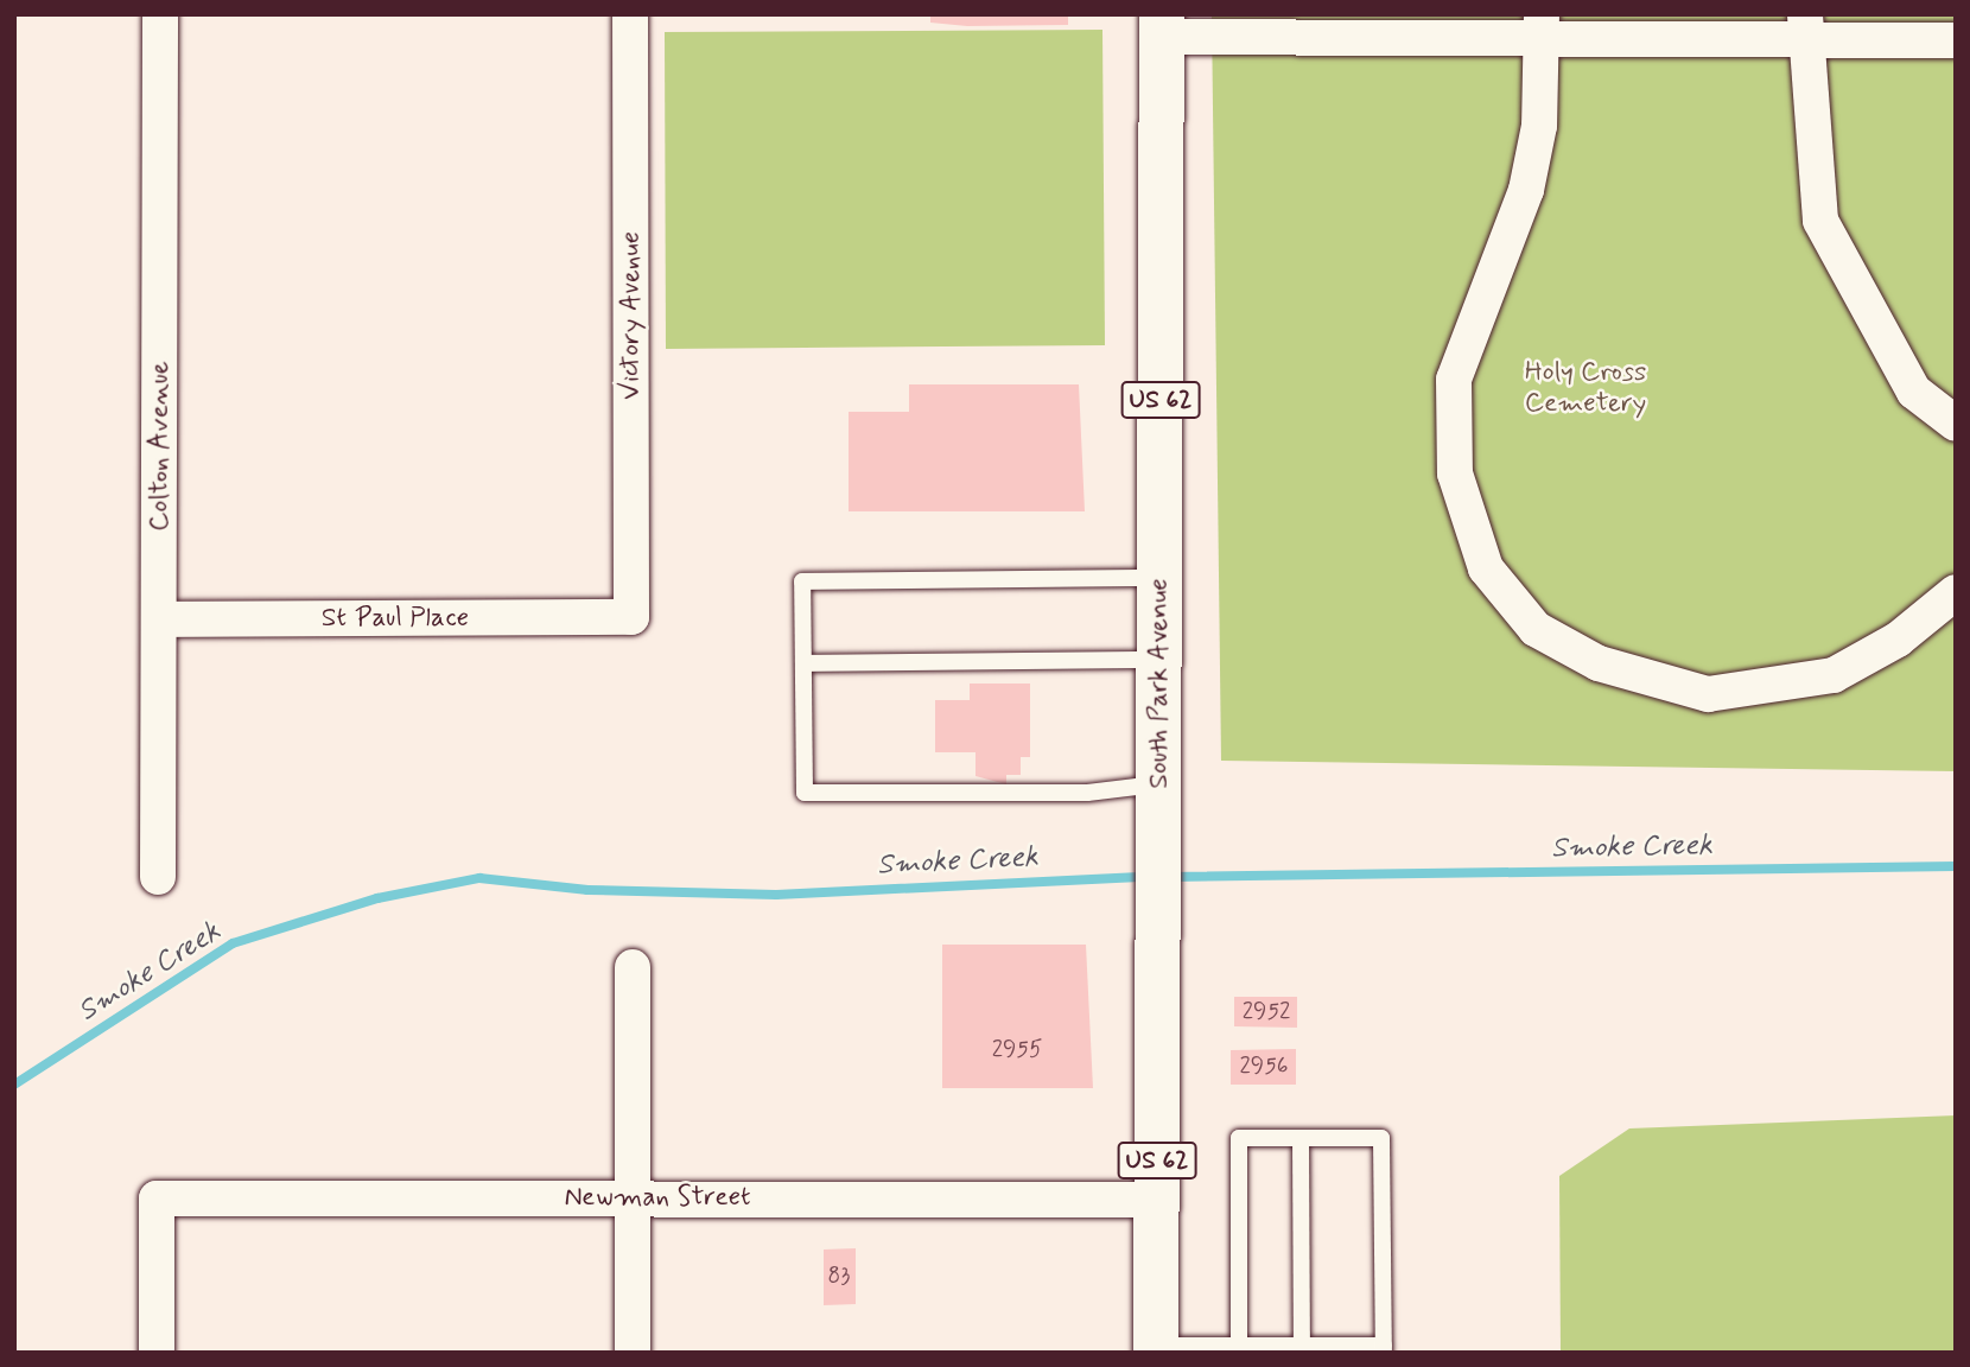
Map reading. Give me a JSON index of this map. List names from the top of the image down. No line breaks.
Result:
{"streets":{"main road":["US 62","South Park Avenue"],"street":["Victory Avenue","Colton Avenue","St Paul Place","Newman Street"]},"crossings":[["Victory Avenue","St Paul Place"],["Colton Avenue","St Paul Place"],["South Park Avenue","Newman Street"]],"water":["Smoke Creek"],"parks":["Holy Cross Cemetery"],"house_numbers":["2952","2955","2956","83"]}
